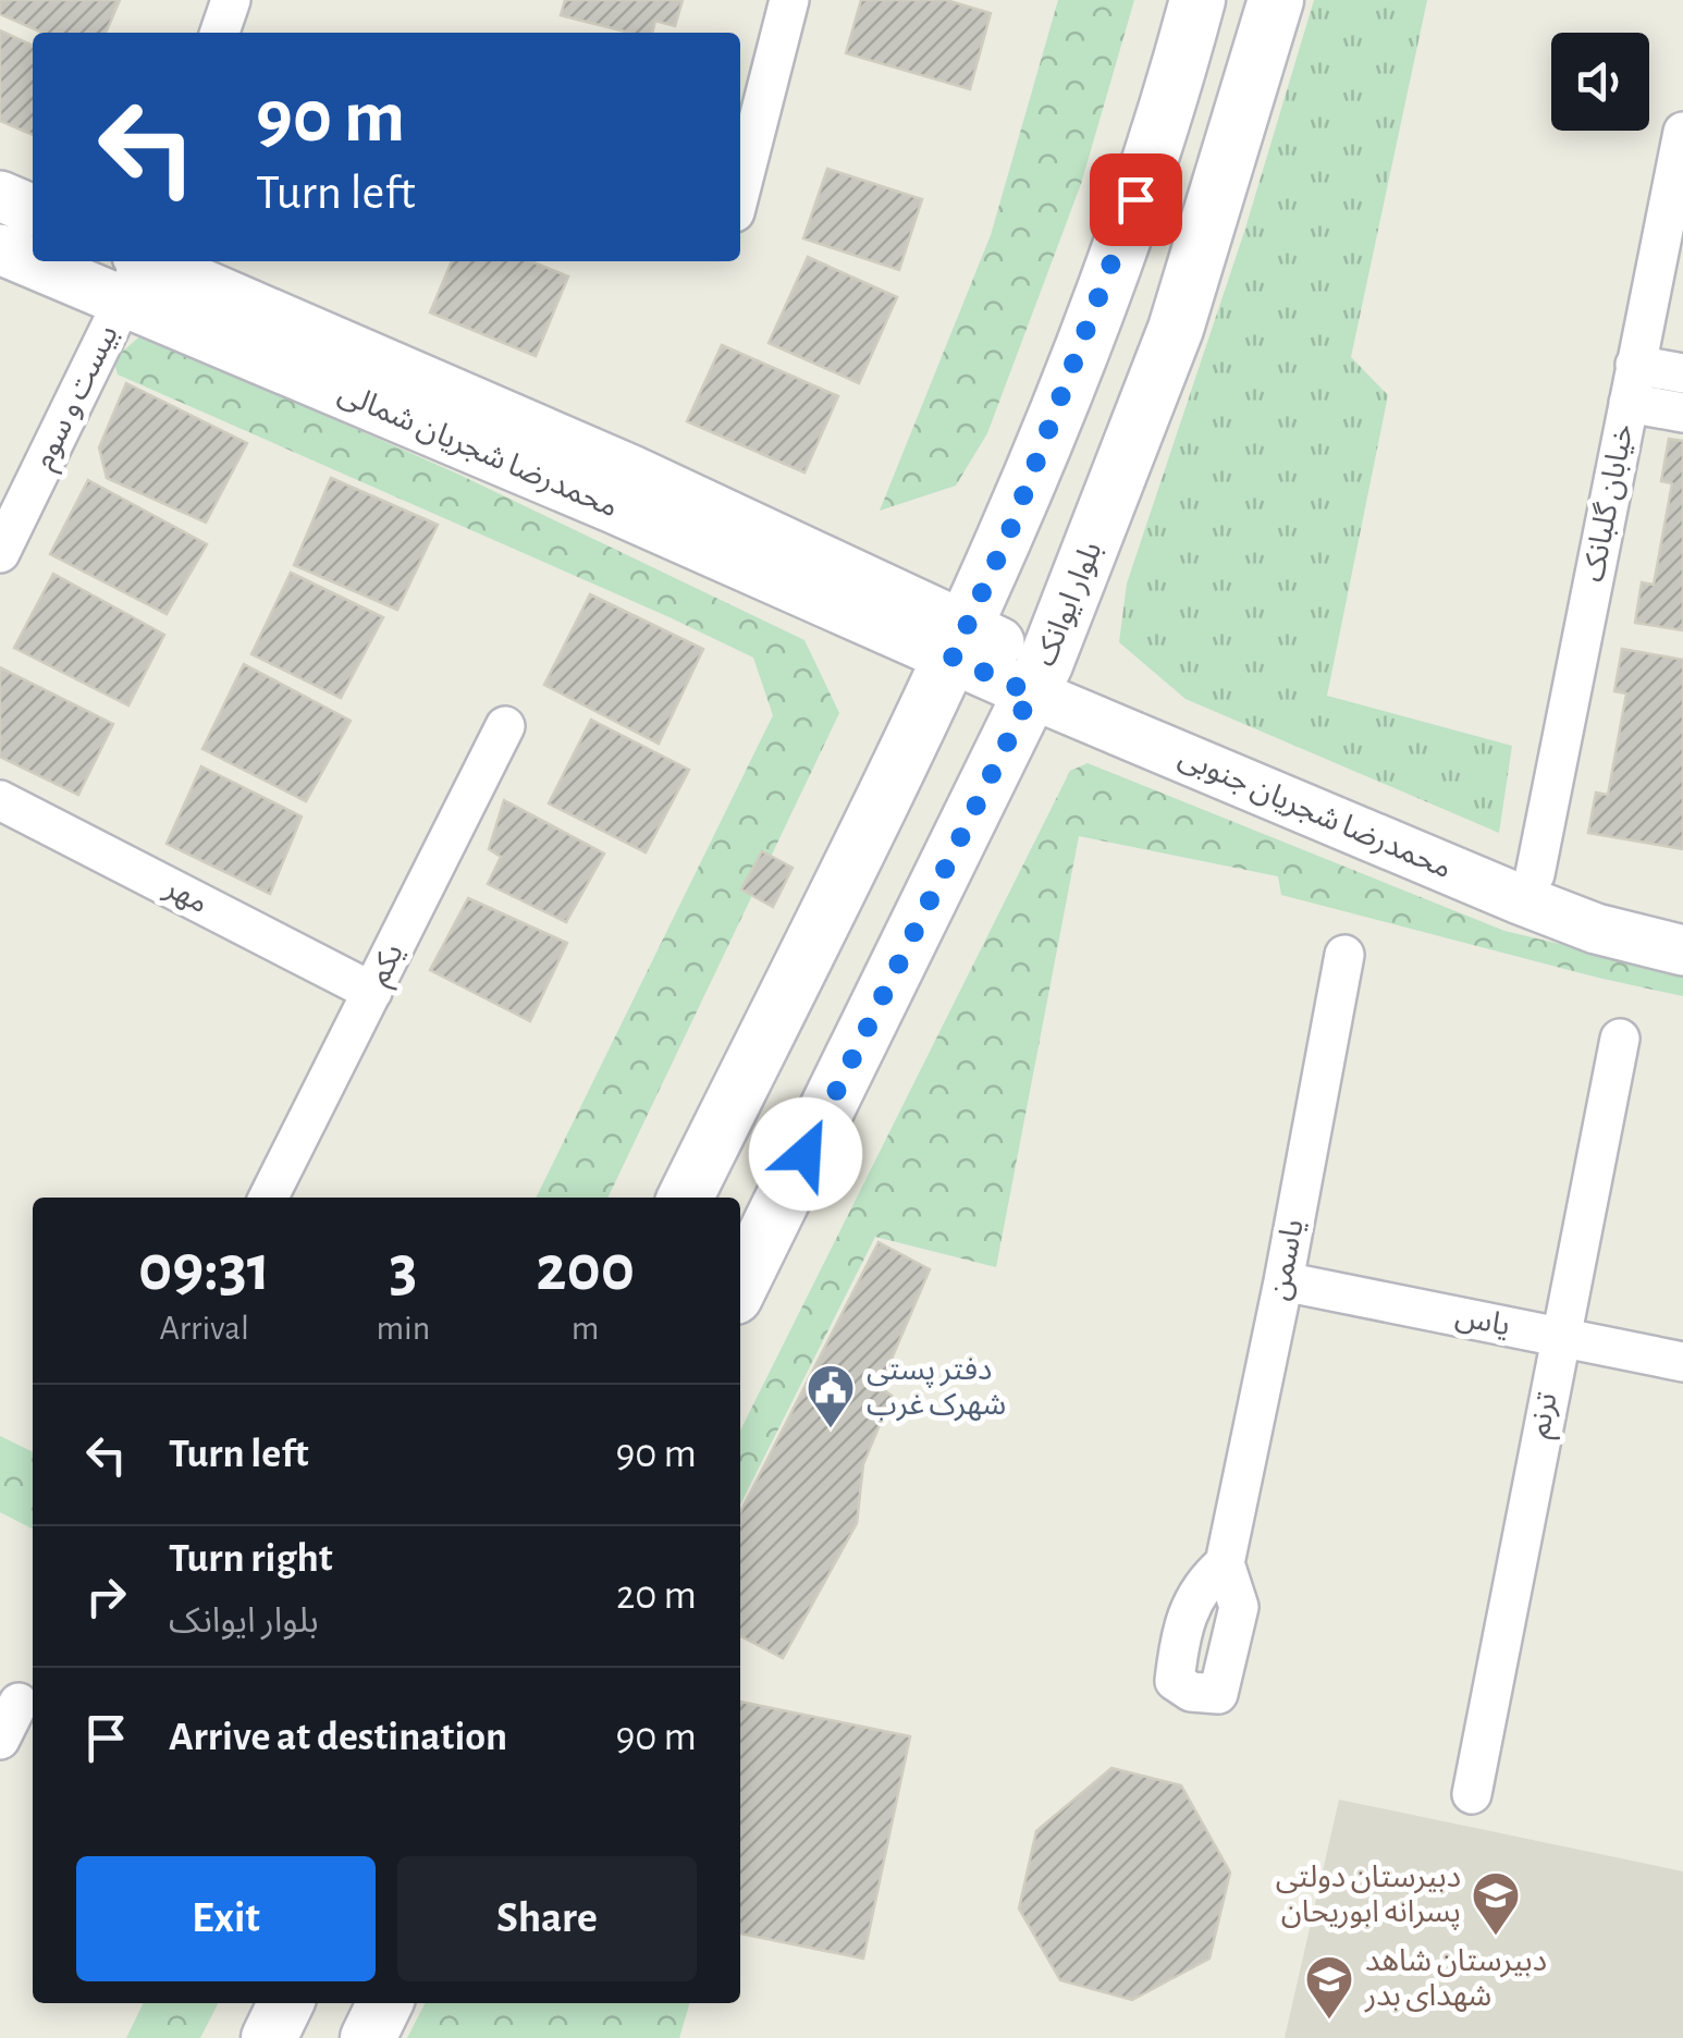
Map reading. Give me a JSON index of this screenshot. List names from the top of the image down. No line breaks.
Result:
{"streets":{"main road":["بلوار ایوانک"],"street":["بیست و سوم","محمدرضا شجریان شمالی","خیابان گلبانک","محمدرضا شجریان جنوبی","مهر","یکم","یاسمن","یاس","ترنم"]},"crossings":[["بیست و سوم","محمدرضا شجریان شمالی"],["محمدرضا شجریان شمالی","بلوار ایوانک"],["محمدرضا شجریان شمالی","محمدرضا شجریان جنوبی"],["خیابان گلبانک","محمدرضا شجریان جنوبی"],["بلوار ایوانک","محمدرضا شجریان جنوبی"],["مهر","یکم"],["یاسمن","یاس"],["یاس","ترنم"]],"places":{"public building":["دفتر پستی شهرک غرب"],"school or university":["دبیرستان دولتی پسرانه ابوریحان","دبیرستان شاهد شهدای بدر"]},"page":{"turn":["90 m","Turn left"],"eta":["09:31","Arrival","3","min","200","m"],"list":[{"name":"Turn left","value":"90 m"},{"name":"Turn right","note":"بلوار ایوانک","value":"20 m"},{"name":"Arrive at destination","value":"90 m"}],"buttons":["Exit","Share"]}}
